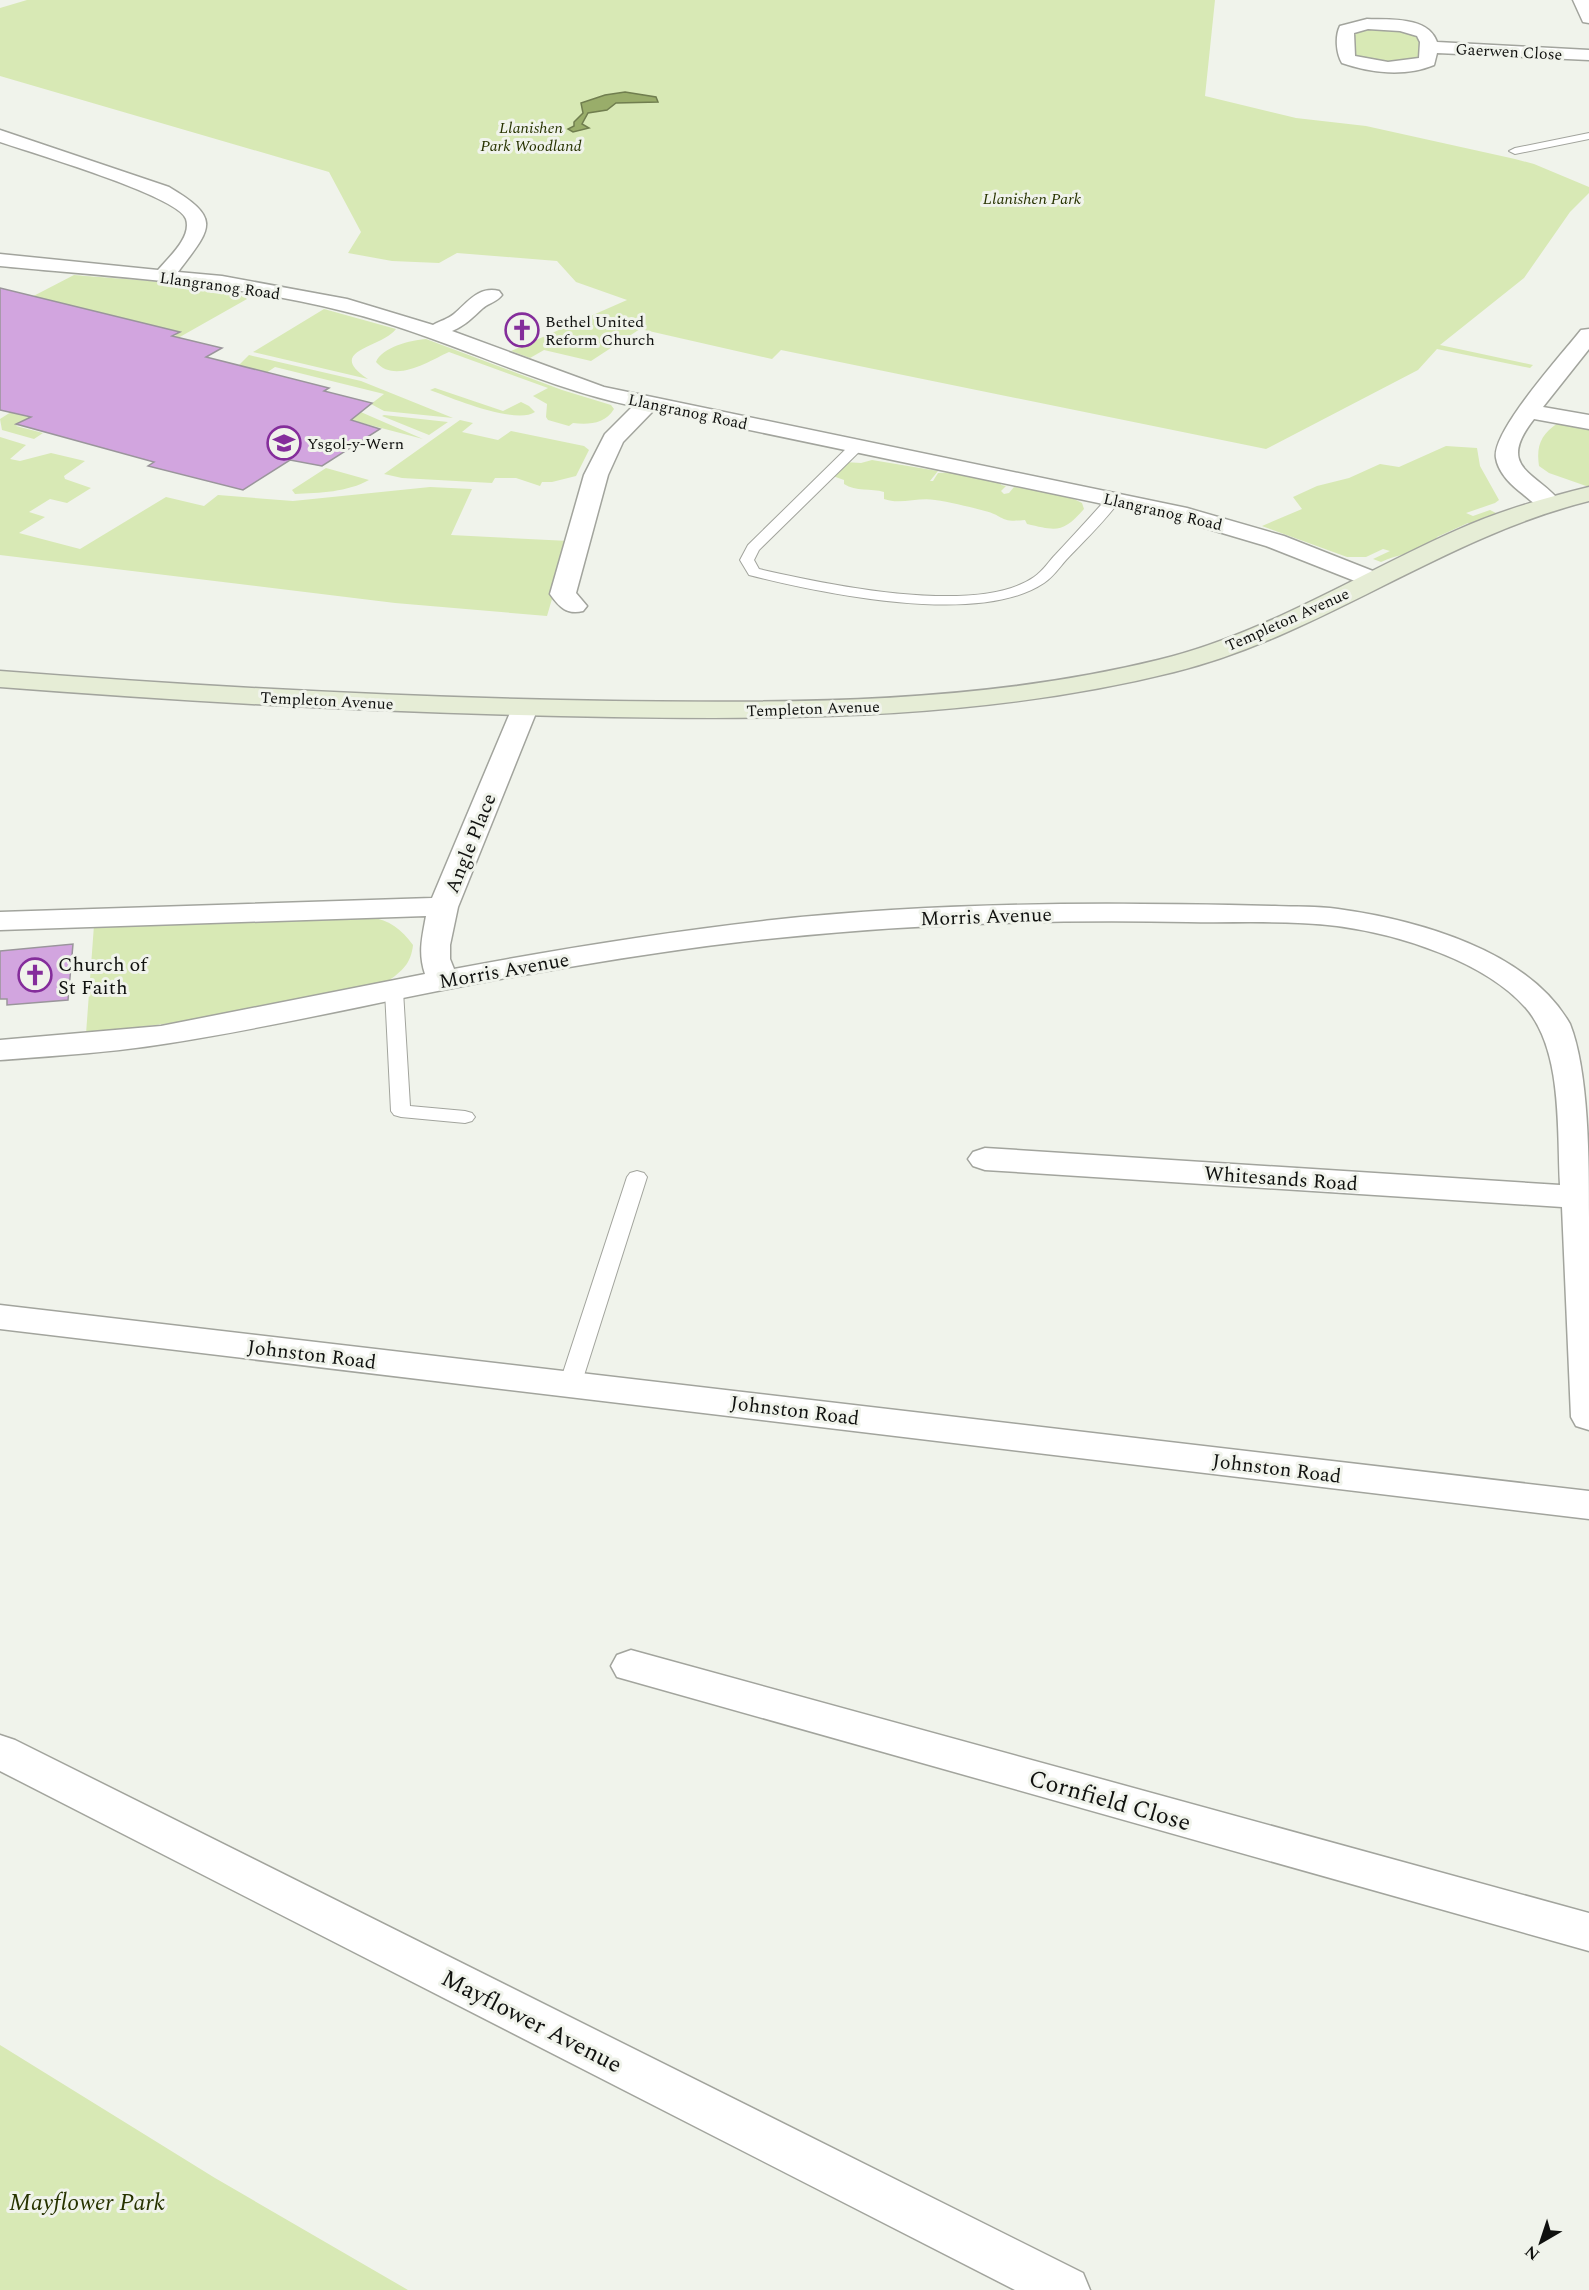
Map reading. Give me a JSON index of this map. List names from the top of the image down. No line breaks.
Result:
{"streets":{"street":["Gaerwen Close","Llangranog Road","Templeton Avenue","Angle Place","Morris Avenue","Whitesands Road","Johnston Road","Cornfield Close","Mayflower Avenue"]},"crossings":[["Llangranog Road","Templeton Avenue"],["Templeton Avenue","Angle Place"],["Angle Place","Morris Avenue"],["Morris Avenue","Whitesands Road"]],"parks":["Llanishen Park Woodland","Llanishen Park","Mayflower Park"],"places":{"church":["Bethel United Reform Church","Church of St Faith"],"school or university":["Ysgol-y-Wern"]},"north":"bottom left"}
